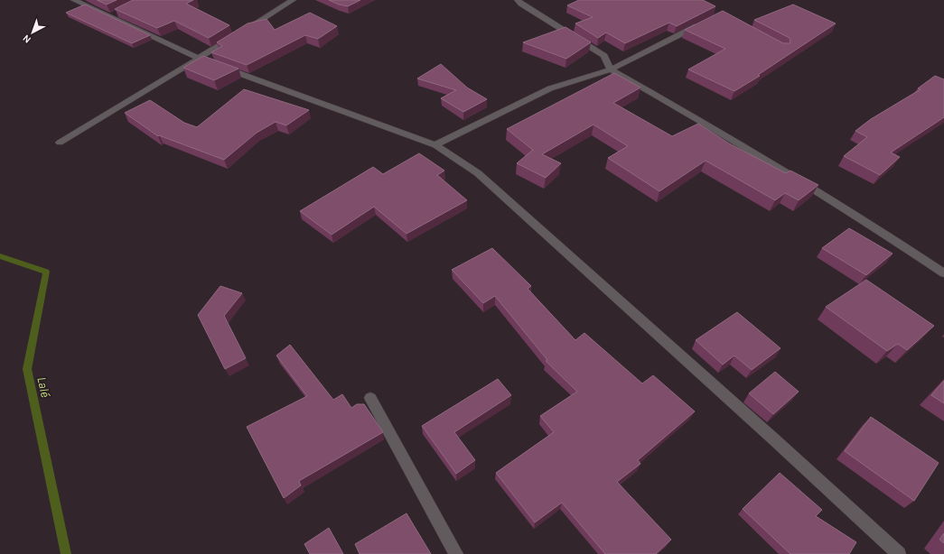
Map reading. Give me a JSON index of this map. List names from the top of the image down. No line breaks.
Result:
{"water":["Lalé"],"north":"bottom left"}
